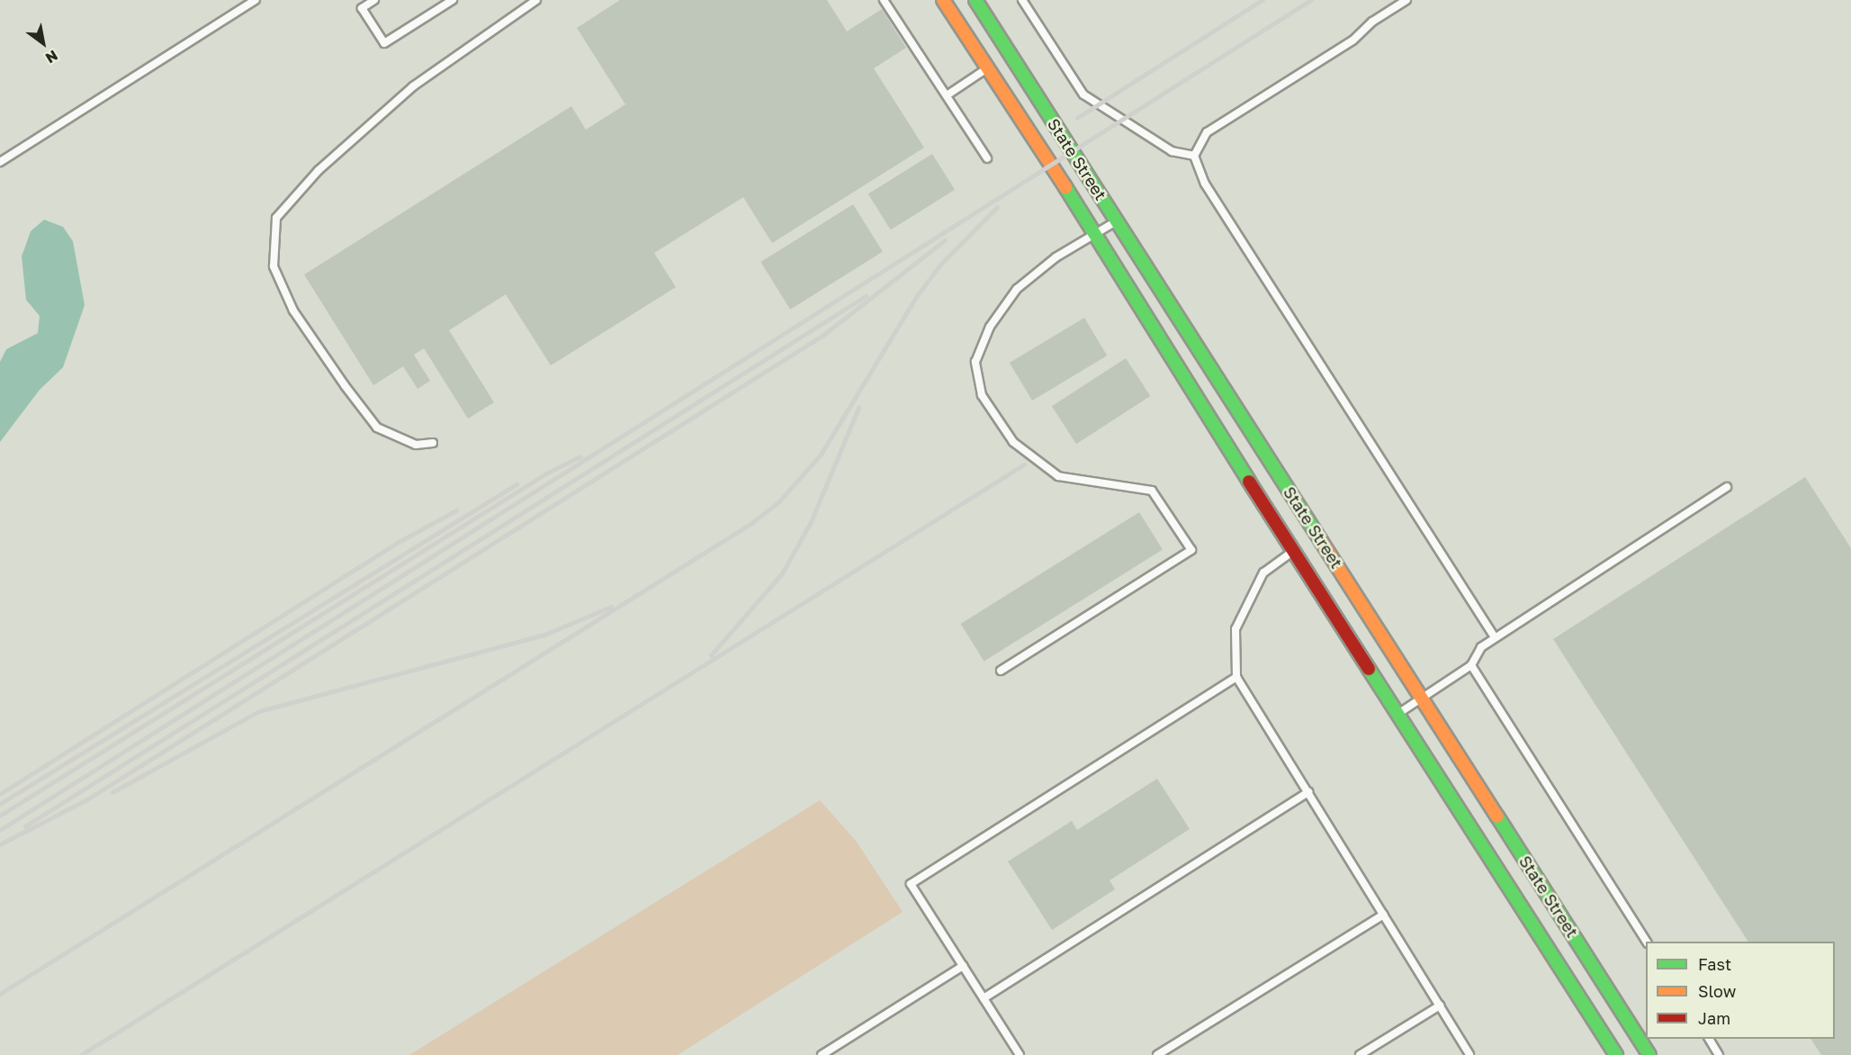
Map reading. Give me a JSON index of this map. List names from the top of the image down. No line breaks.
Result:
{"streets":{"street":["State Street"]},"legend":["Fast","Slow","Jam"],"north":"bottom right"}
